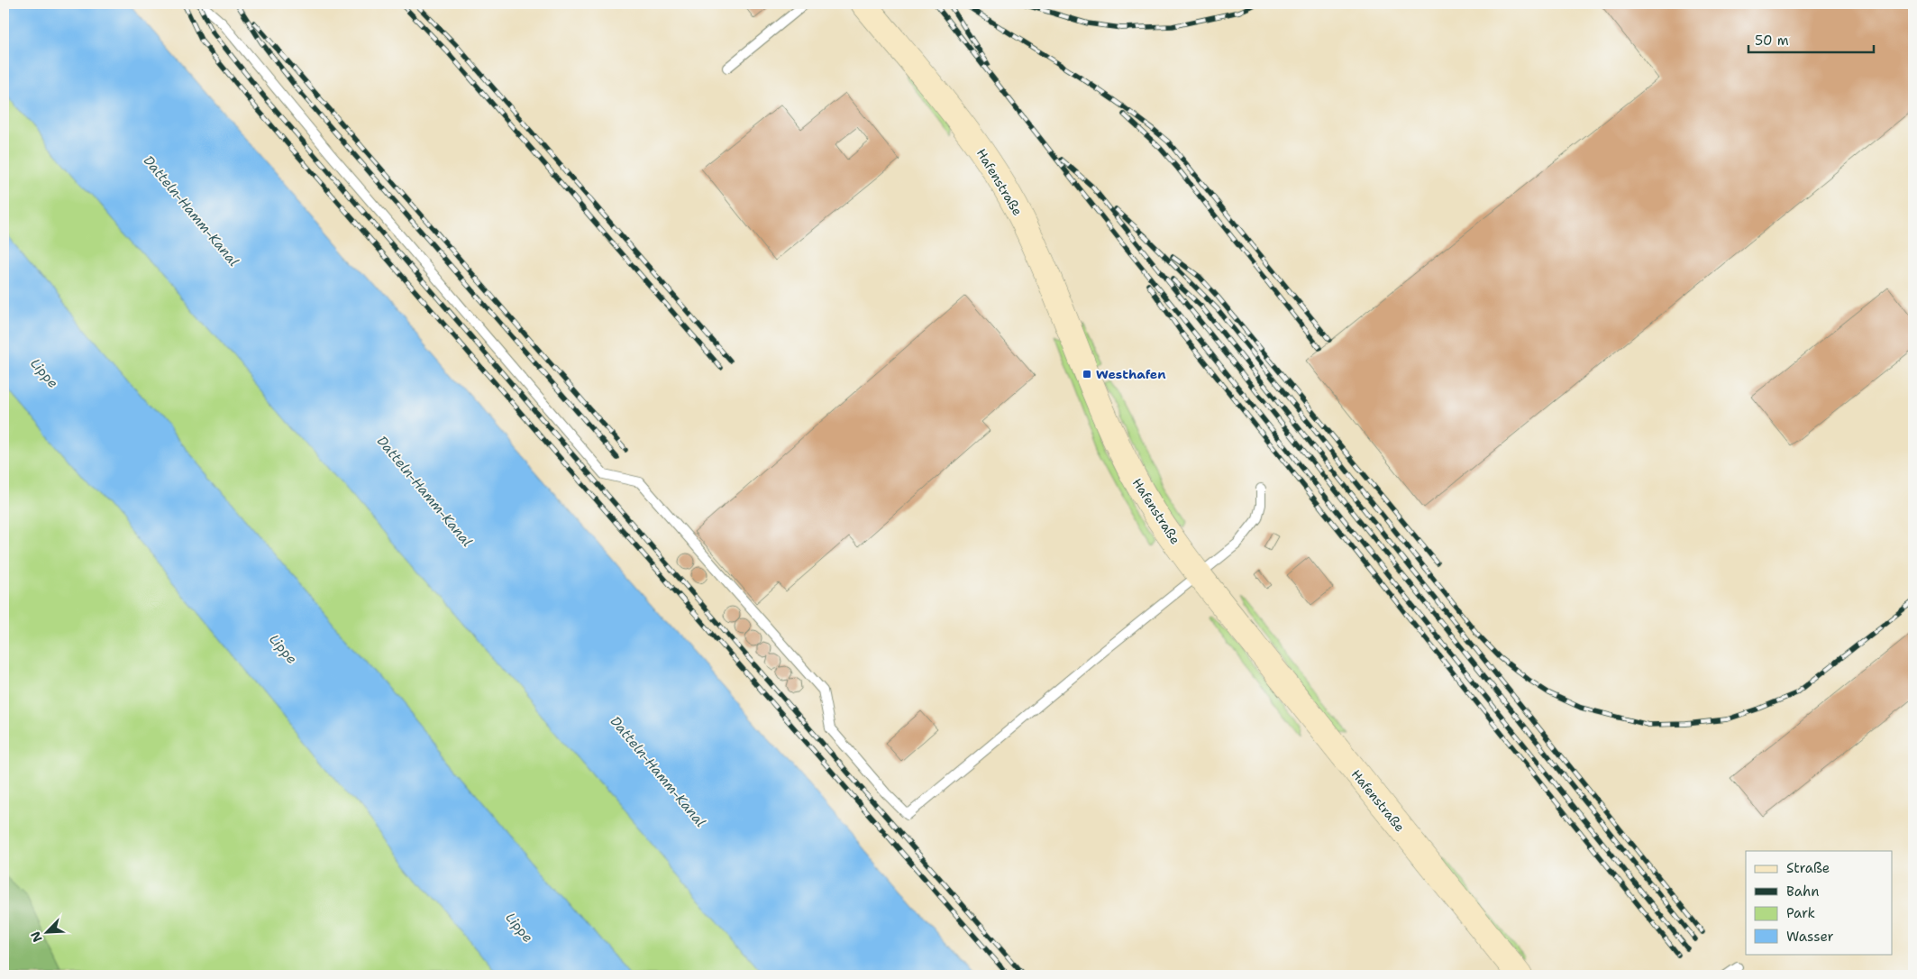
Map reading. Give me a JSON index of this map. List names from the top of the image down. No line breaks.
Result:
{"streets":{"street":["Hafenstraße"]},"water":["Datteln-Hamm-Kanal","Lippe"],"places":{"transit":["Westhafen"]},"legend":["Straße","Bahn","Park","Wasser"],"scale_bar":"50 m","north":"bottom left"}
